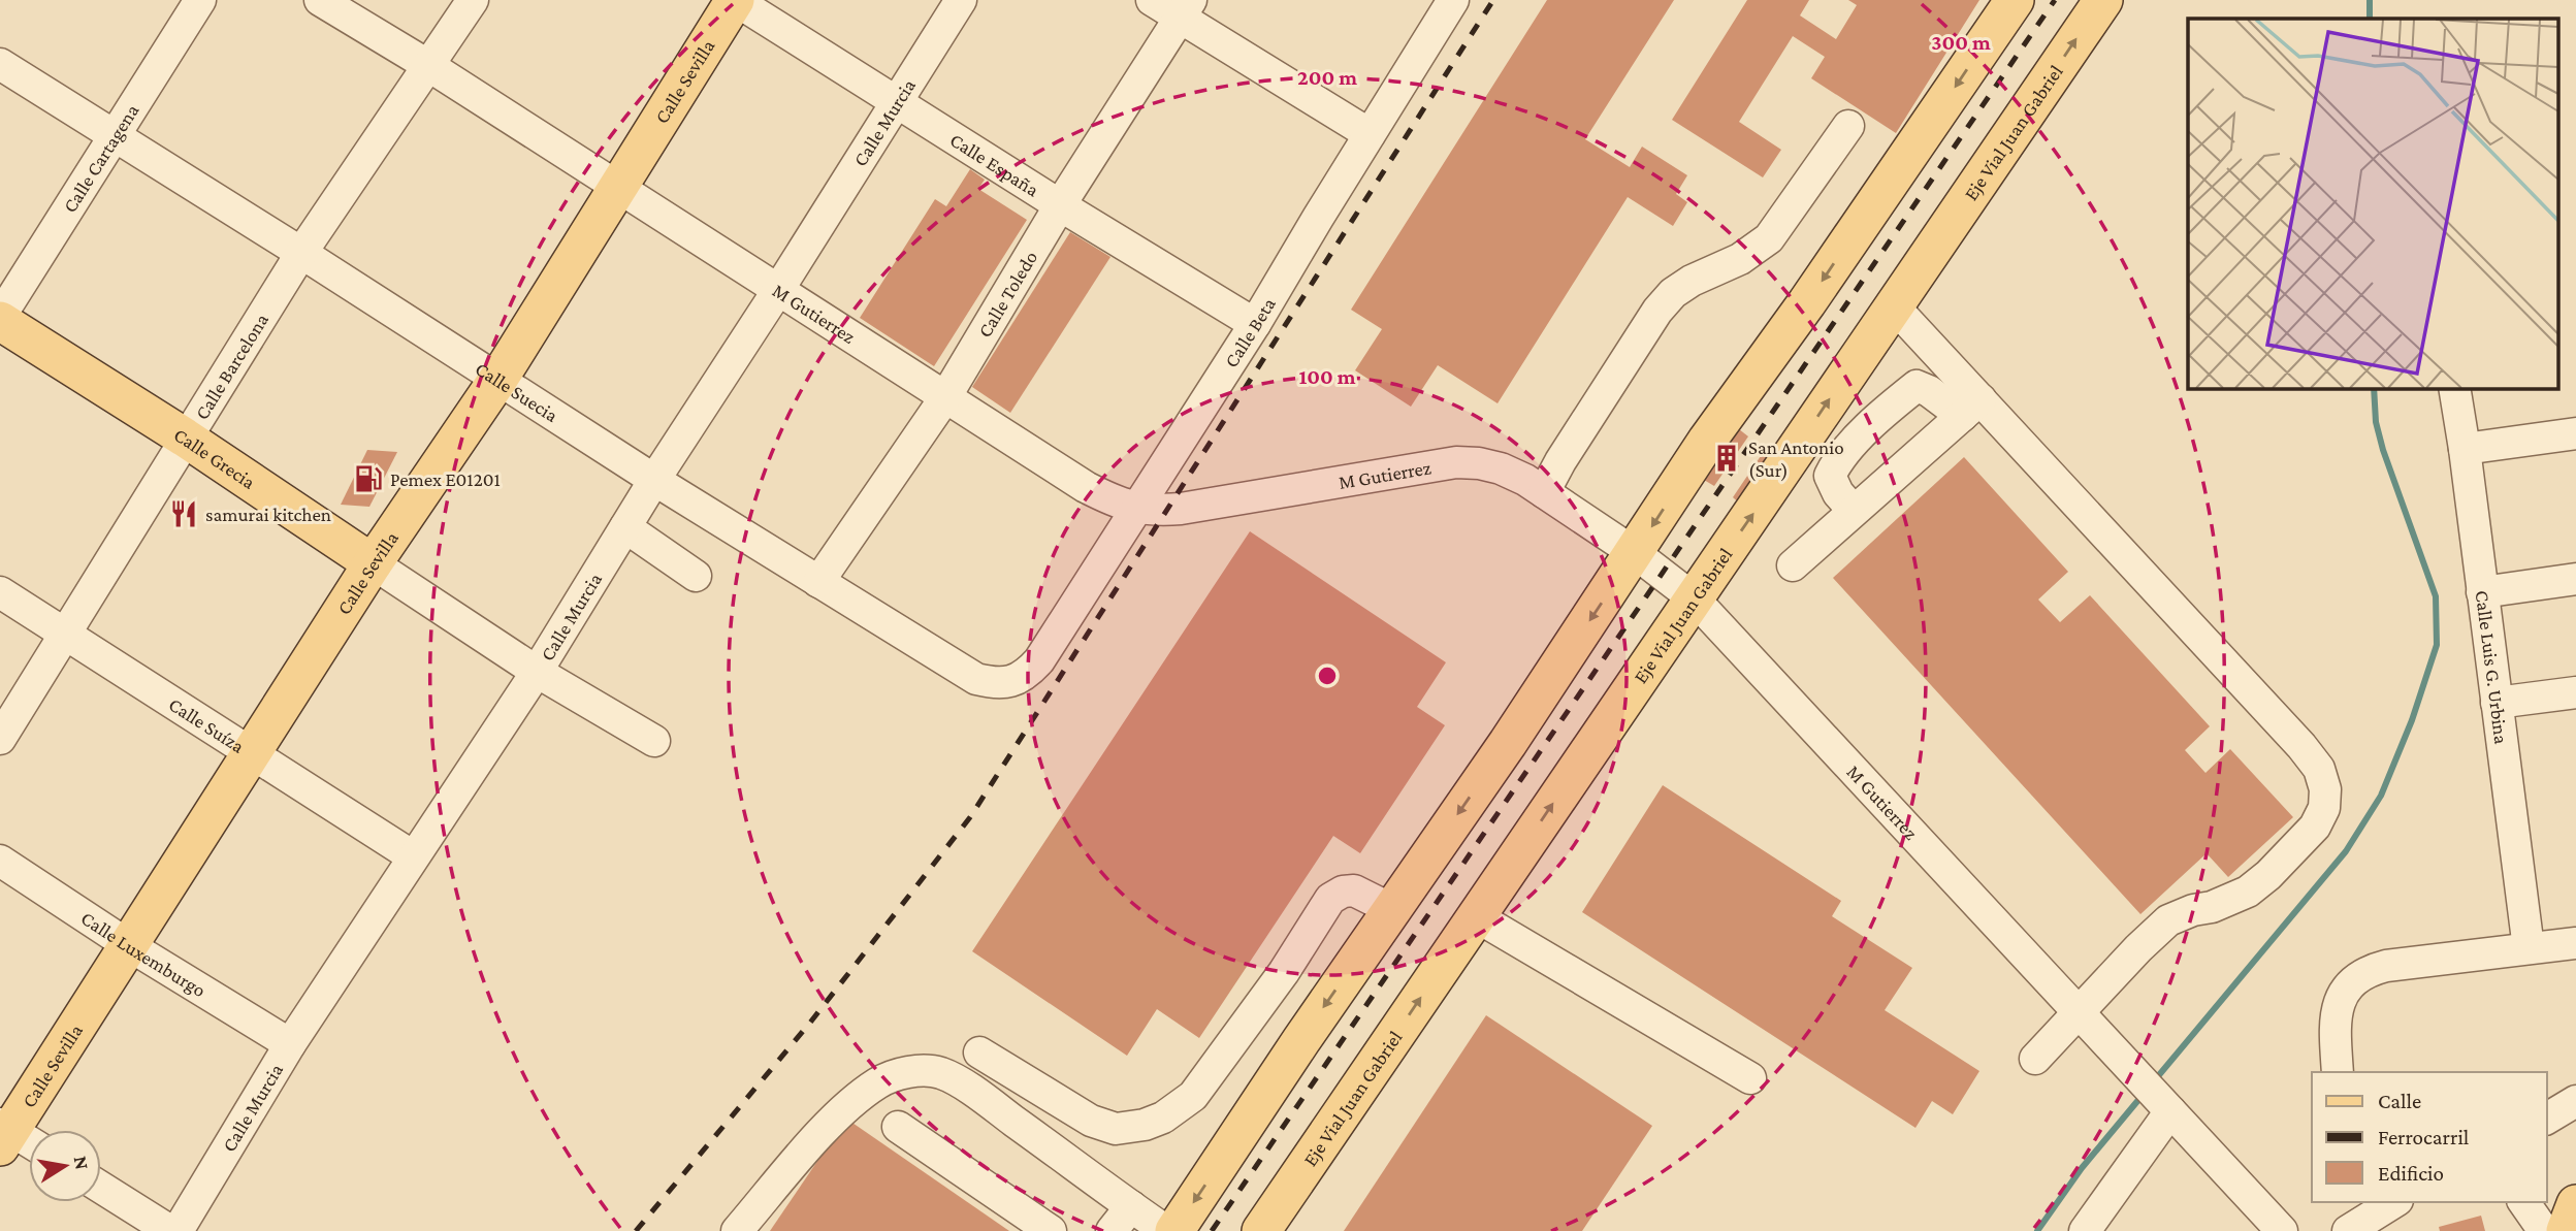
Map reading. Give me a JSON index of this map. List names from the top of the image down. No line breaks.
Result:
{"streets":{"main road":["Calle Sevilla","Eje Vial Juan Gabriel","Calle Grecia"],"street":["Calle Murcia","Calle Cartagena","Calle España","Calle Toledo","M Gutierrez","Calle Beta","Calle Barcelona","Calle Suecia","Calle Luis G. Urbina","Calle Suíza","Calle Luxemburgo"]},"crossings":[["Calle Sevilla","Calle España"],["Calle Sevilla","M Gutierrez"],["Calle Sevilla","Calle Suecia"],["Calle Sevilla","Calle Grecia"],["Calle Sevilla","Calle Suíza"],["Calle Sevilla","Calle Luxemburgo"],["Calle Murcia","Calle España"],["Calle Murcia","M Gutierrez"],["Calle Murcia","Calle Suecia"],["Calle Murcia","Calle Grecia"],["Calle Murcia","Calle Suíza"],["Calle Murcia","Calle Luxemburgo"],["Eje Vial Juan Gabriel","M Gutierrez"],["Calle Cartagena","Calle Suecia"],["Calle Cartagena","Calle Grecia"],["Calle España","Calle Toledo"],["Calle España","Calle Beta"],["Calle Toledo","M Gutierrez"],["Calle Toledo","Calle Suecia"],["M Gutierrez","Calle Beta"],["M Gutierrez","Calle Barcelona"],["Calle Beta","Calle Suecia"],["Calle Barcelona","Calle Suecia"],["Calle Barcelona","Calle Grecia"],["Calle Barcelona","Calle Suíza"]],"places":{"building":["San Antonio (Sur)"],"fuel station":["Pemex E01201"],"restaurant":["samurai kitchen"]},"legend":["Calle","Ferrocarril","Edificio"],"north":"right","rings":["300 m","200 m","100 m"]}
